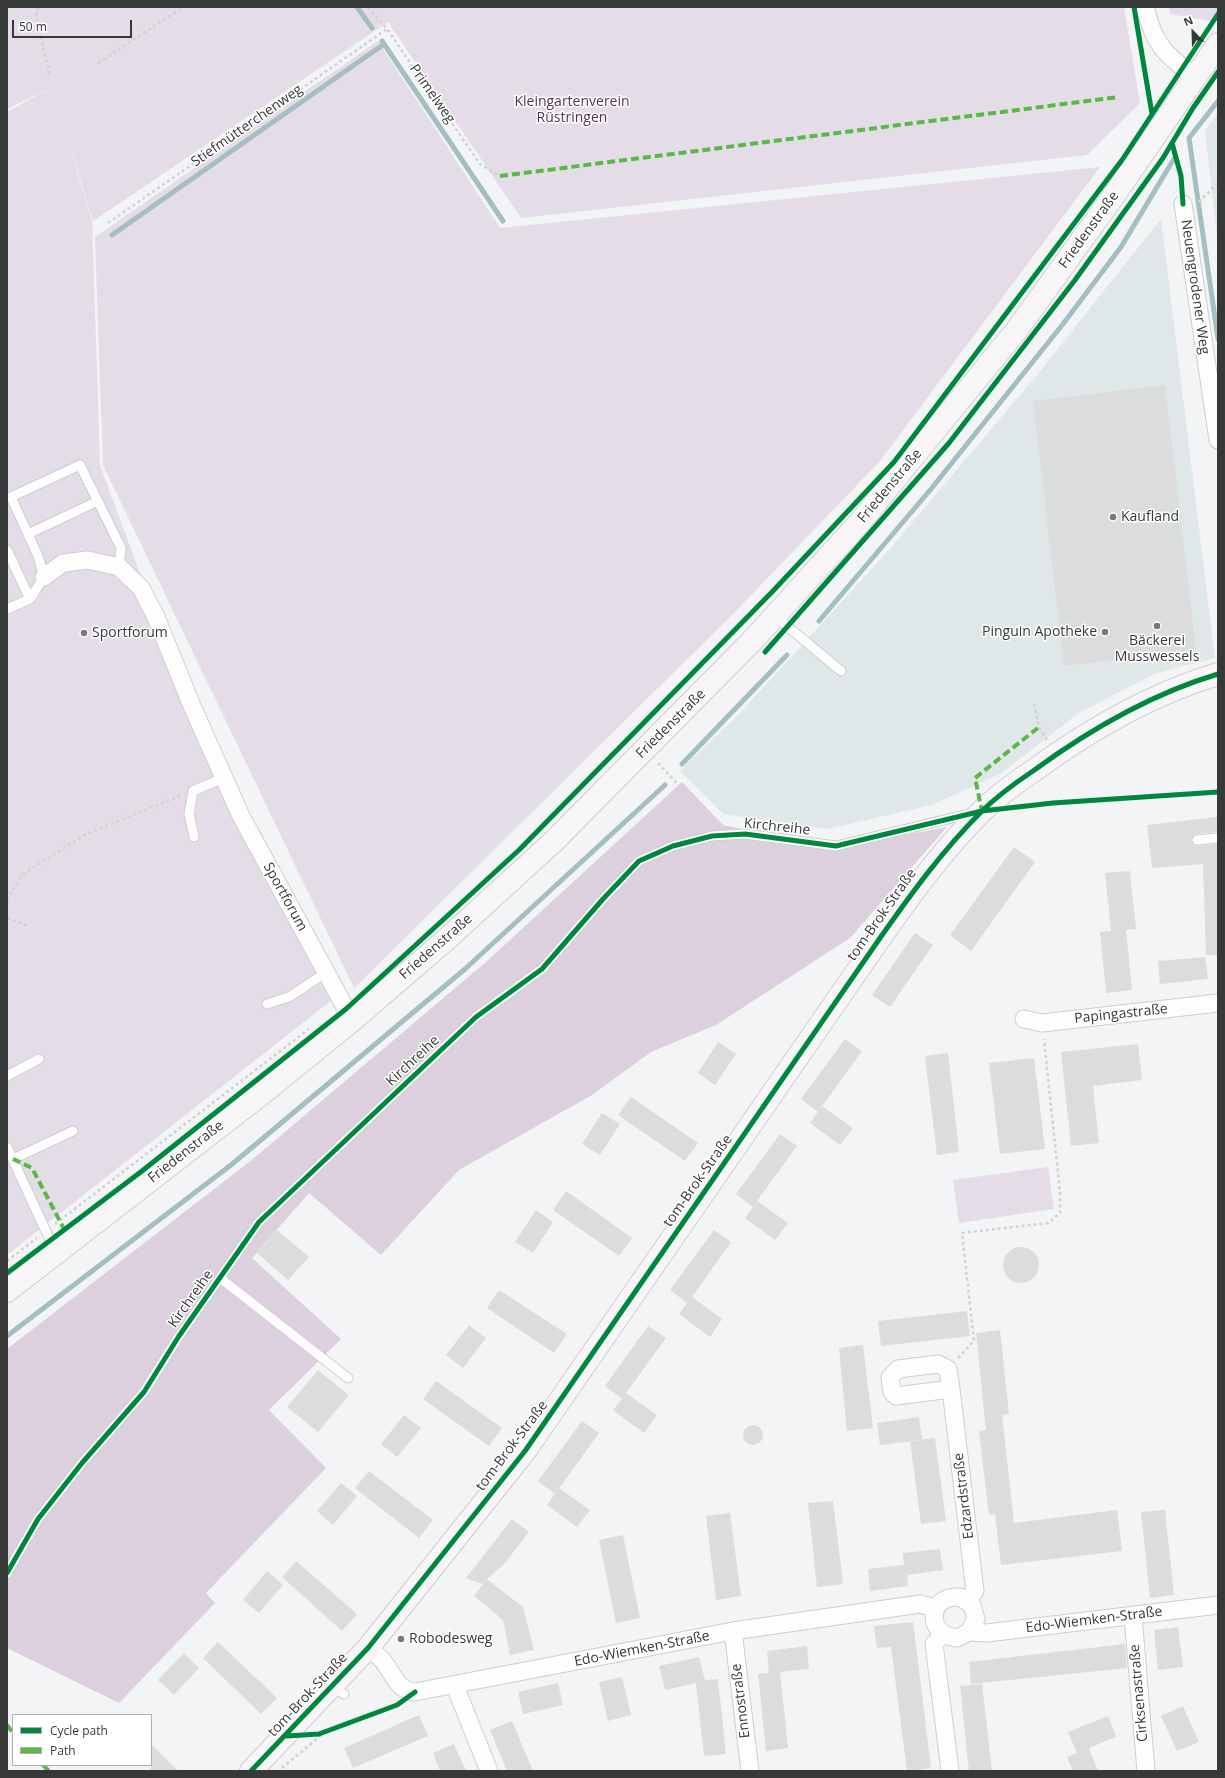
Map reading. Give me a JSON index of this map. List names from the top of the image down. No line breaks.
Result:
{"streets":{"main road":["Friedenstraße","tom-Brok-Straße"],"street":["Neuengrodener Weg","Sportforum","Papingastraße","Edzardstraße","Edo-Wiemken-Straße","Cirksenastraße","Ennostraße"],"lane":["Kirchreihe"],"path":["Primelweg","Stiefmütterchenweg"]},"crossings":[["Primelweg","Stiefmütterchenweg"],["Friedenstraße","Sportforum"],["Kirchreihe","tom-Brok-Straße"],["tom-Brok-Straße","Edo-Wiemken-Straße"],["Edzardstraße","Edo-Wiemken-Straße"],["Edo-Wiemken-Straße","Cirksenastraße"],["Edo-Wiemken-Straße","Ennostraße"]],"parks":["Kleingartenverein Rüstringen"],"places":["Kaufland","Bäckerei Musswessels","Pinguin Apotheke","Sportforum","Robodesweg"],"legend":["Cycle path","Path"],"scale_bar":"50 m","north":"top left"}
